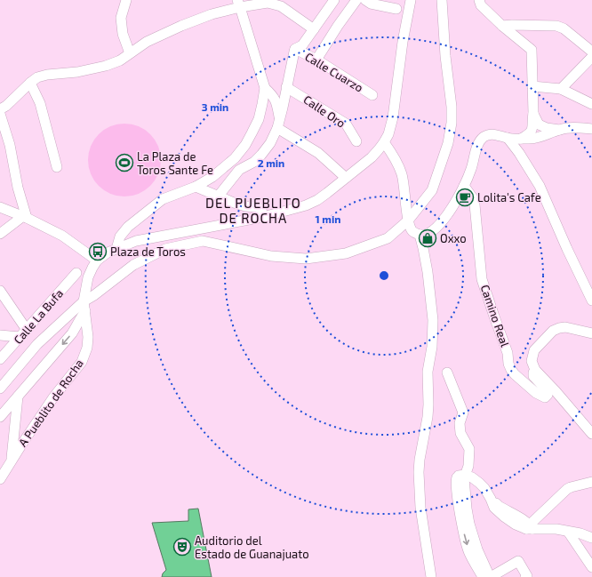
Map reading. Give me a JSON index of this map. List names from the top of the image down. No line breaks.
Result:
{"streets":{"street":["Calle Cuarzo","Calle Oro","Camino Real","Calle La Bufa","A Pueblito de Rocha"]},"districts":["DEL PUEBLITO DE ROCHA"],"places":{"sports":["La Plaza de Toros Sante Fe"],"cafe":["Lolita's Cafe"],"shop":["Oxxo"],"bus stop":["Plaza de Toros"],"theatre":["Auditorio del Estado de Guanajuato"]},"rings":["3 min","2 min","1 min"]}
